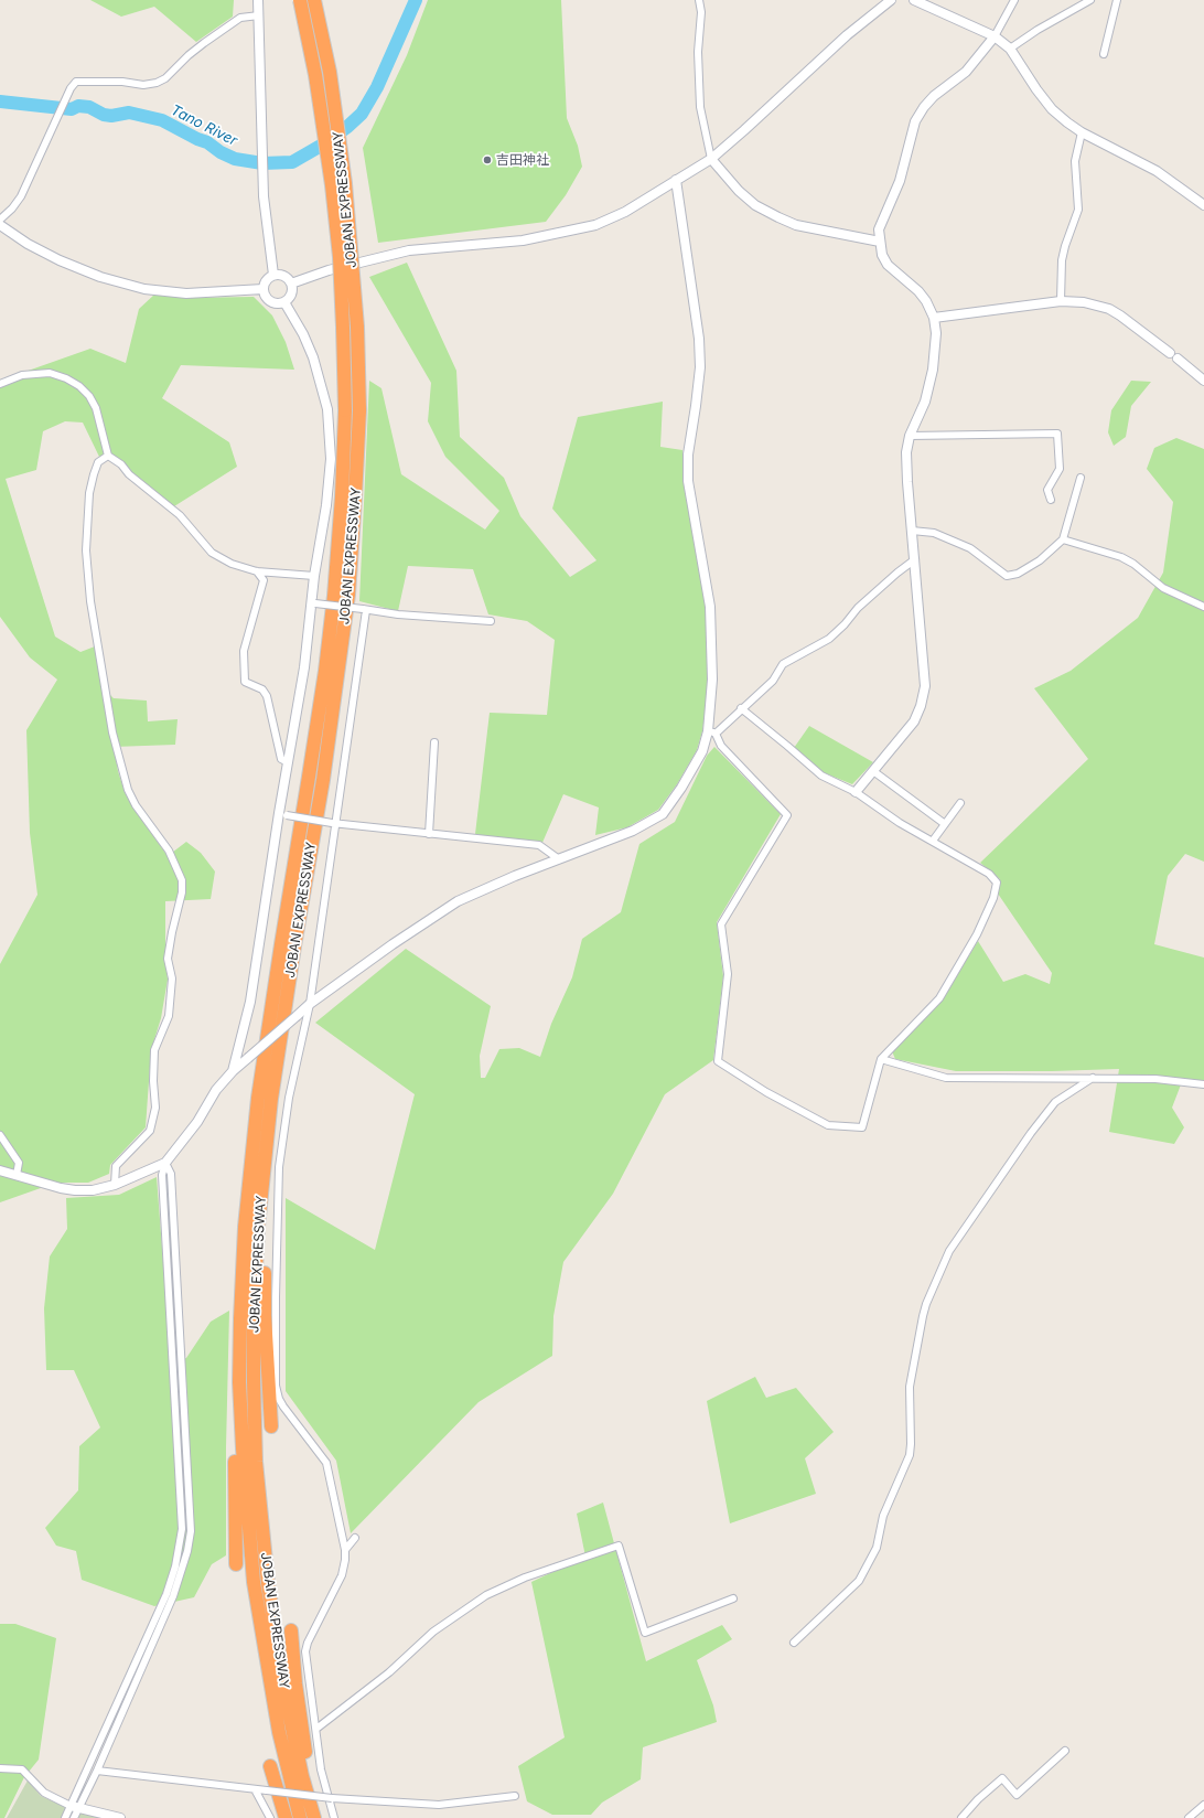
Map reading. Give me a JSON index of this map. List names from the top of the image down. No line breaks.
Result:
{"streets":{"highway":["JOBAN EXPRESSWAY"]},"water":["Tano River"],"places":["吉田神社"]}
